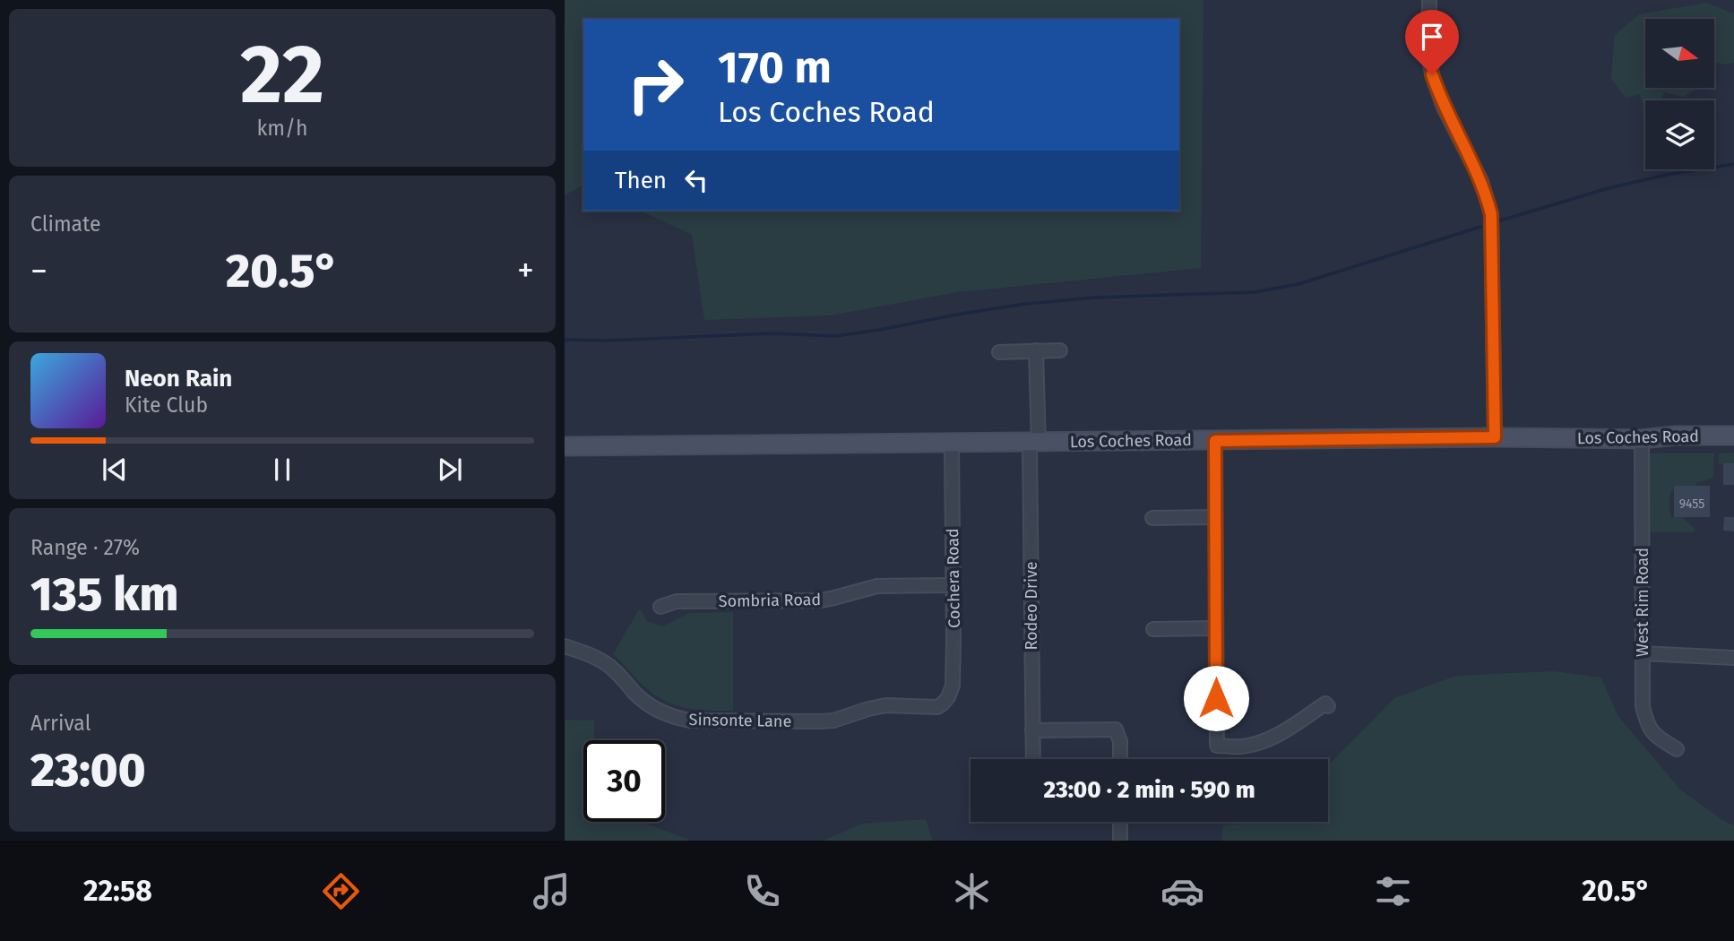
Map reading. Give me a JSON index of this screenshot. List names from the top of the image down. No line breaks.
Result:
{"streets":{"main road":["Los Coches Road"],"street":["Cochera Road","Sombria Road","West Rim Road","Rodeo Drive","Sinsonte Lane"]},"crossings":[["Los Coches Road","Cochera Road"],["Los Coches Road","West Rim Road"],["Los Coches Road","Rodeo Drive"],["Cochera Road","Sombria Road"],["Cochera Road","Sinsonte Lane"]],"house_numbers":["9455"],"north":"right","page":{"tile":[["22","km/h"],"Climate",["Range · 27%","135 km"],["Arrival","23:00"]],"turn":["170 m","Los Coches Road"],"then":"Then","heat":["−","20.5°","+"],"song":["Neon Rain","Kite Club"],"limit":"30","trip":"23:00 · 2 min · 590 m","tabs":["22:58","20.5°"]}}
